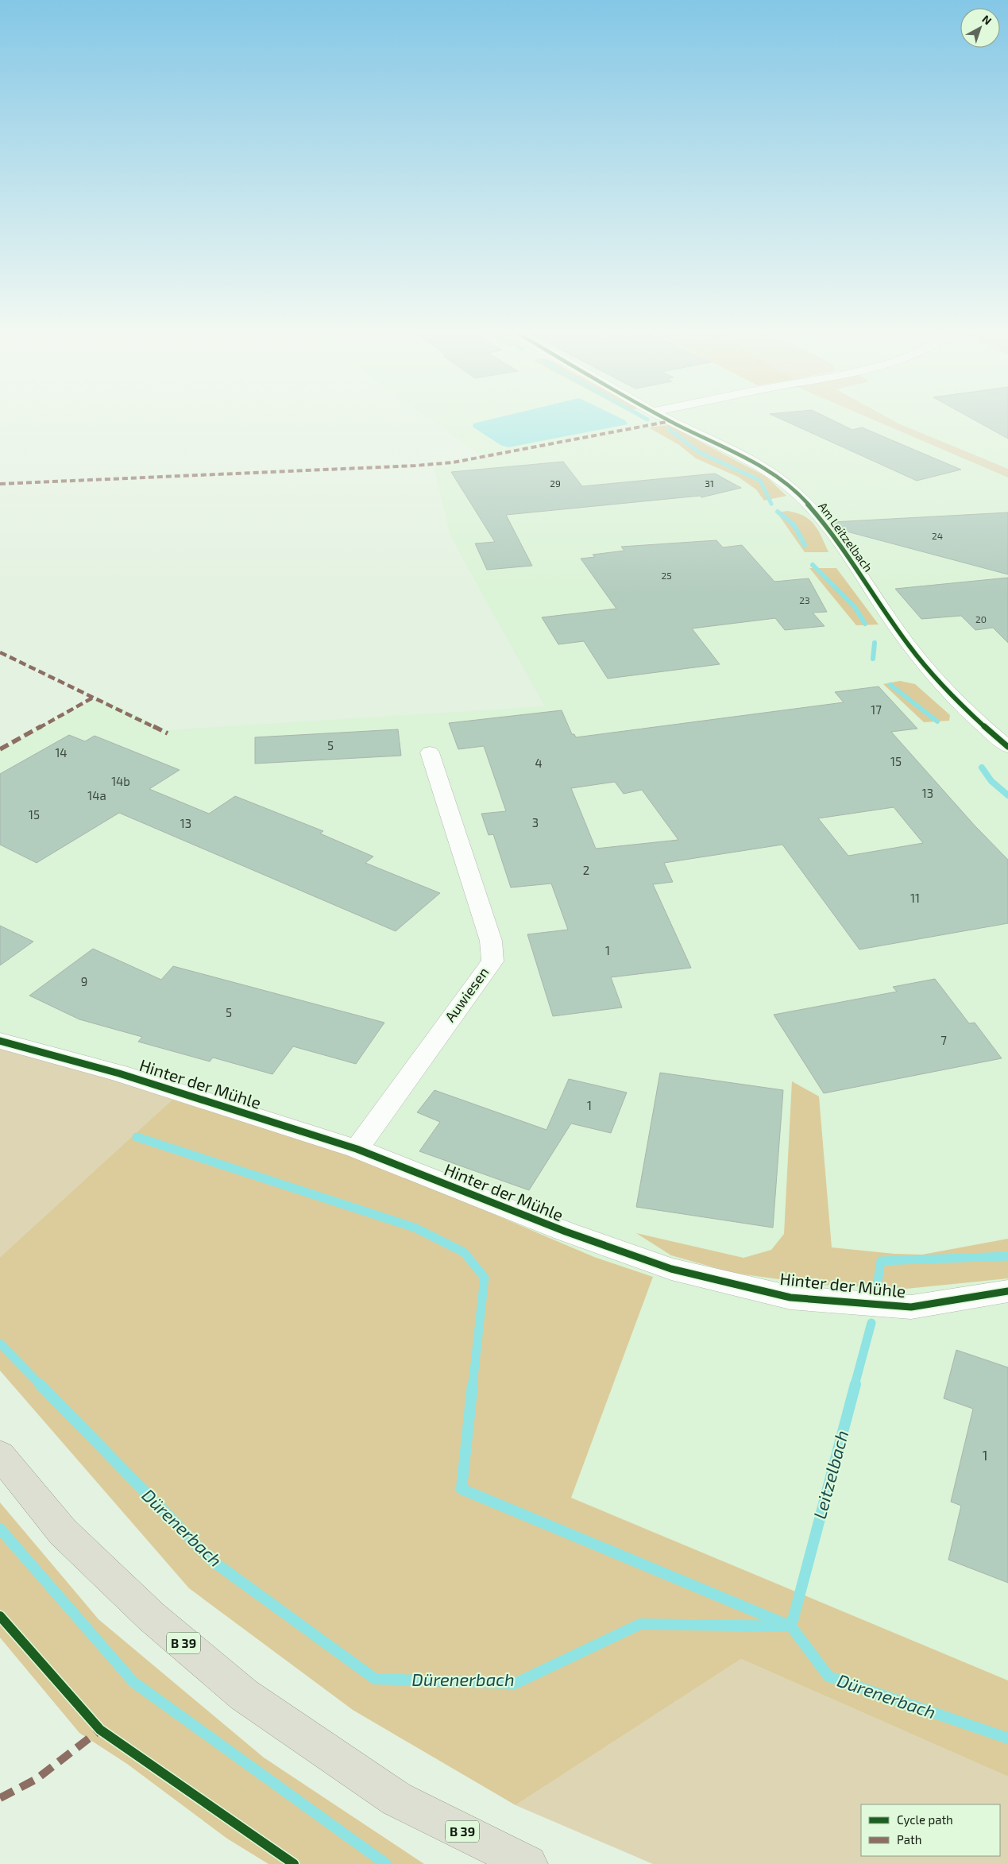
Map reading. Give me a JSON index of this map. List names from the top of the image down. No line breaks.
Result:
{"streets":{"main road":["B 39"],"street":["Am Leitzelbach","Auwiesen","Hinter der Mühle"]},"crossings":[["Auwiesen","Hinter der Mühle"]],"water":["Leitzelbach","Dürenerbach"],"house_numbers":["29","31","24","25","23","20","17","5","14","15","4","14b","13","14a","15","3","13","2","11","1","9","5","7","1","1"],"legend":["Cycle path","Path"],"north":"top right"}
